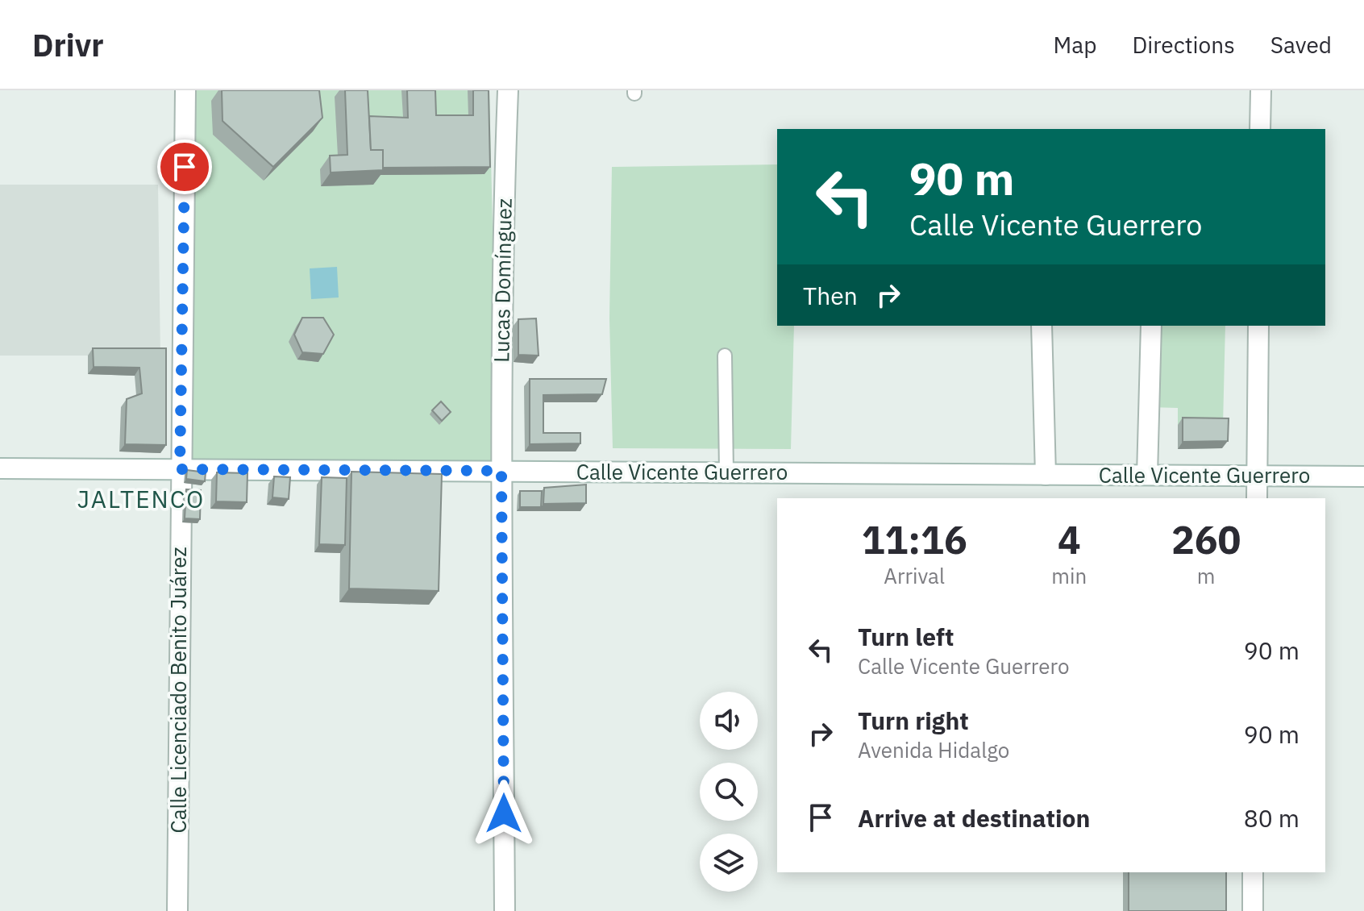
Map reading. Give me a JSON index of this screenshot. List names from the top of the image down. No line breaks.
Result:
{"streets":{"street":["Lucas Domínguez","Calle Vicente Guerrero","Calle Licenciado Benito Juárez"]},"crossings":[["Lucas Domínguez","Calle Vicente Guerrero"],["Calle Vicente Guerrero","Calle Licenciado Benito Juárez"]],"districts":["JALTENCO"],"page":{"header":"Drivr","nav":["Map","Directions","Saved"],"turn":["90 m","Calle Vicente Guerrero"],"then":"Then","eta":["11:16","Arrival","4","min","260","m"],"list":[{"name":"Turn left","note":"Calle Vicente Guerrero","value":"90 m"},{"name":"Turn right","note":"Avenida Hidalgo","value":"90 m"},{"name":"Arrive at destination","value":"80 m"}]}}
